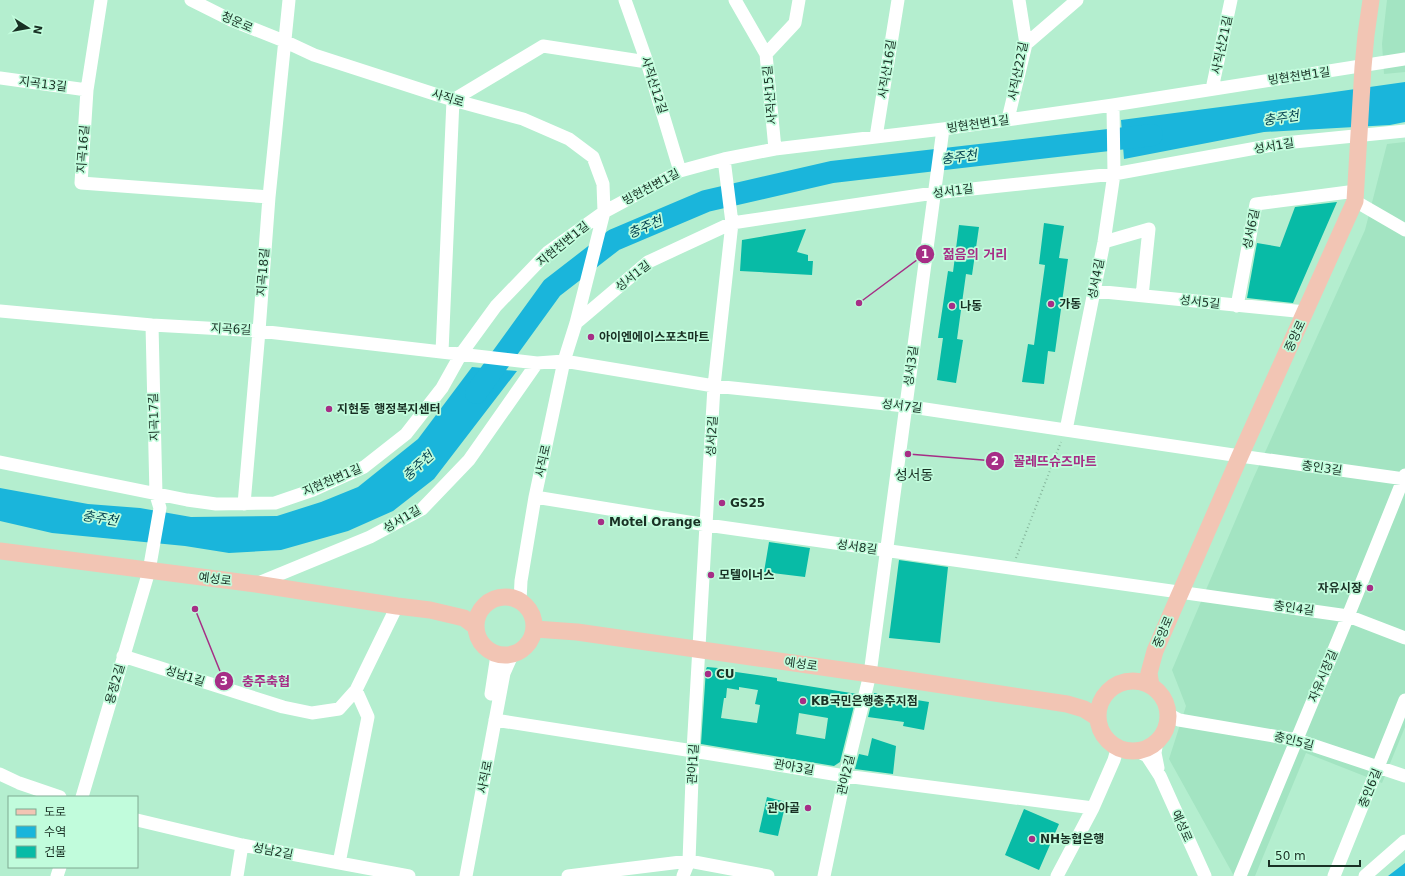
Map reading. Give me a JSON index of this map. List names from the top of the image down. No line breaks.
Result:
{"streets":{"main road":["중앙로","예성로"],"street":["청운로","사직산21길","사직산16길","사직산22길","빙현천변1길","지곡13길","사직산12길","사직산15길","사직로","성서1길","지곡16길","성서6길","지현천변1길","지곡18길","성서4길","성서5길","지곡6길","성서3길","성서7길","지곡17길","성서2길","충인3길","성서8길","충인4길","성남1길","자유시장길","용정2길","충인5길","관아1길","관아3길","관아2길","충인6길","성남2길"]},"crossings":[["청운로","사직로"],["청운로","지곡18길"],["사직산21길","빙현천변1길"],["사직산16길","빙현천변1길"],["사직산22길","빙현천변1길"],["빙현천변1길","사직산12길"],["빙현천변1길","사직산15길"],["빙현천변1길","사직로"],["빙현천변1길","지현천변1길"],["빙현천변1길","성서4길"],["빙현천변1길","중앙로"],["빙현천변1길","성서3길"],["빙현천변1길","성서2길"],["지곡13길","지곡16길"],["사직로","성서1길"],["사직로","지현천변1길"],["사직로","지곡18길"],["사직로","성서7길"],["사직로","성서8길"],["사직로","예성로"],["사직로","관아3길"],["성서1길","성서4길"],["성서1길","지곡6길"],["성서1길","중앙로"],["성서1길","성서3길"],["성서1길","성서7길"],["성서1길","성서2길"],["성서1길","예성로"],["지곡16길","지곡18길"],["성서6길","성서5길"],["성서6길","중앙로"],["지현천변1길","지곡18길"],["지현천변1길","지곡6길"],["지현천변1길","지곡17길"],["지곡18길","지곡6길"],["성서4길","성서5길"],["성서4길","성서7길"],["성서5길","중앙로"],["지곡6길","성서7길"],["지곡6길","지곡17길"],["중앙로","성서7길"],["중앙로","충인3길"],["중앙로","성서8길"],["중앙로","예성로"],["중앙로","충인4길"],["중앙로","충인5길"],["성서3길","성서7길"],["성서3길","성서8길"],["성서3길","예성로"],["성서3길","관아2길"],["성서7길","성서2길"],["성서7길","충인3길"],["지곡17길","용정2길"],["성서2길","성서8길"],["성서2길","예성로"],["성서2길","관아1길"],["충인3길","자유시장길"],["성서8길","충인4길"],["예성로","성남1길"],["예성로","용정2길"],["예성로","충인5길"],["예성로","관아1길"],["예성로","관아2길"],["충인4길","자유시장길"],["성남1길","용정2길"],["자유시장길","충인5길"],["충인5길","충인6길"],["관아1길","관아3길"],["관아3길","관아2길"]],"districts":["성서동"],"water":["충주천"],"places":["젊음의 거리","가동","나동","아이엔에이스포츠마트","지현동 행정복지센터","꼴레뜨슈즈마트","GS25","Motel Orange","모텔이너스","자유시장","충주축협","CU","KB국민은행충주지점","관아골","NH농협은행"],"legend":["도로","수역","건물"],"scale_bar":"50 m","north":"right"}
